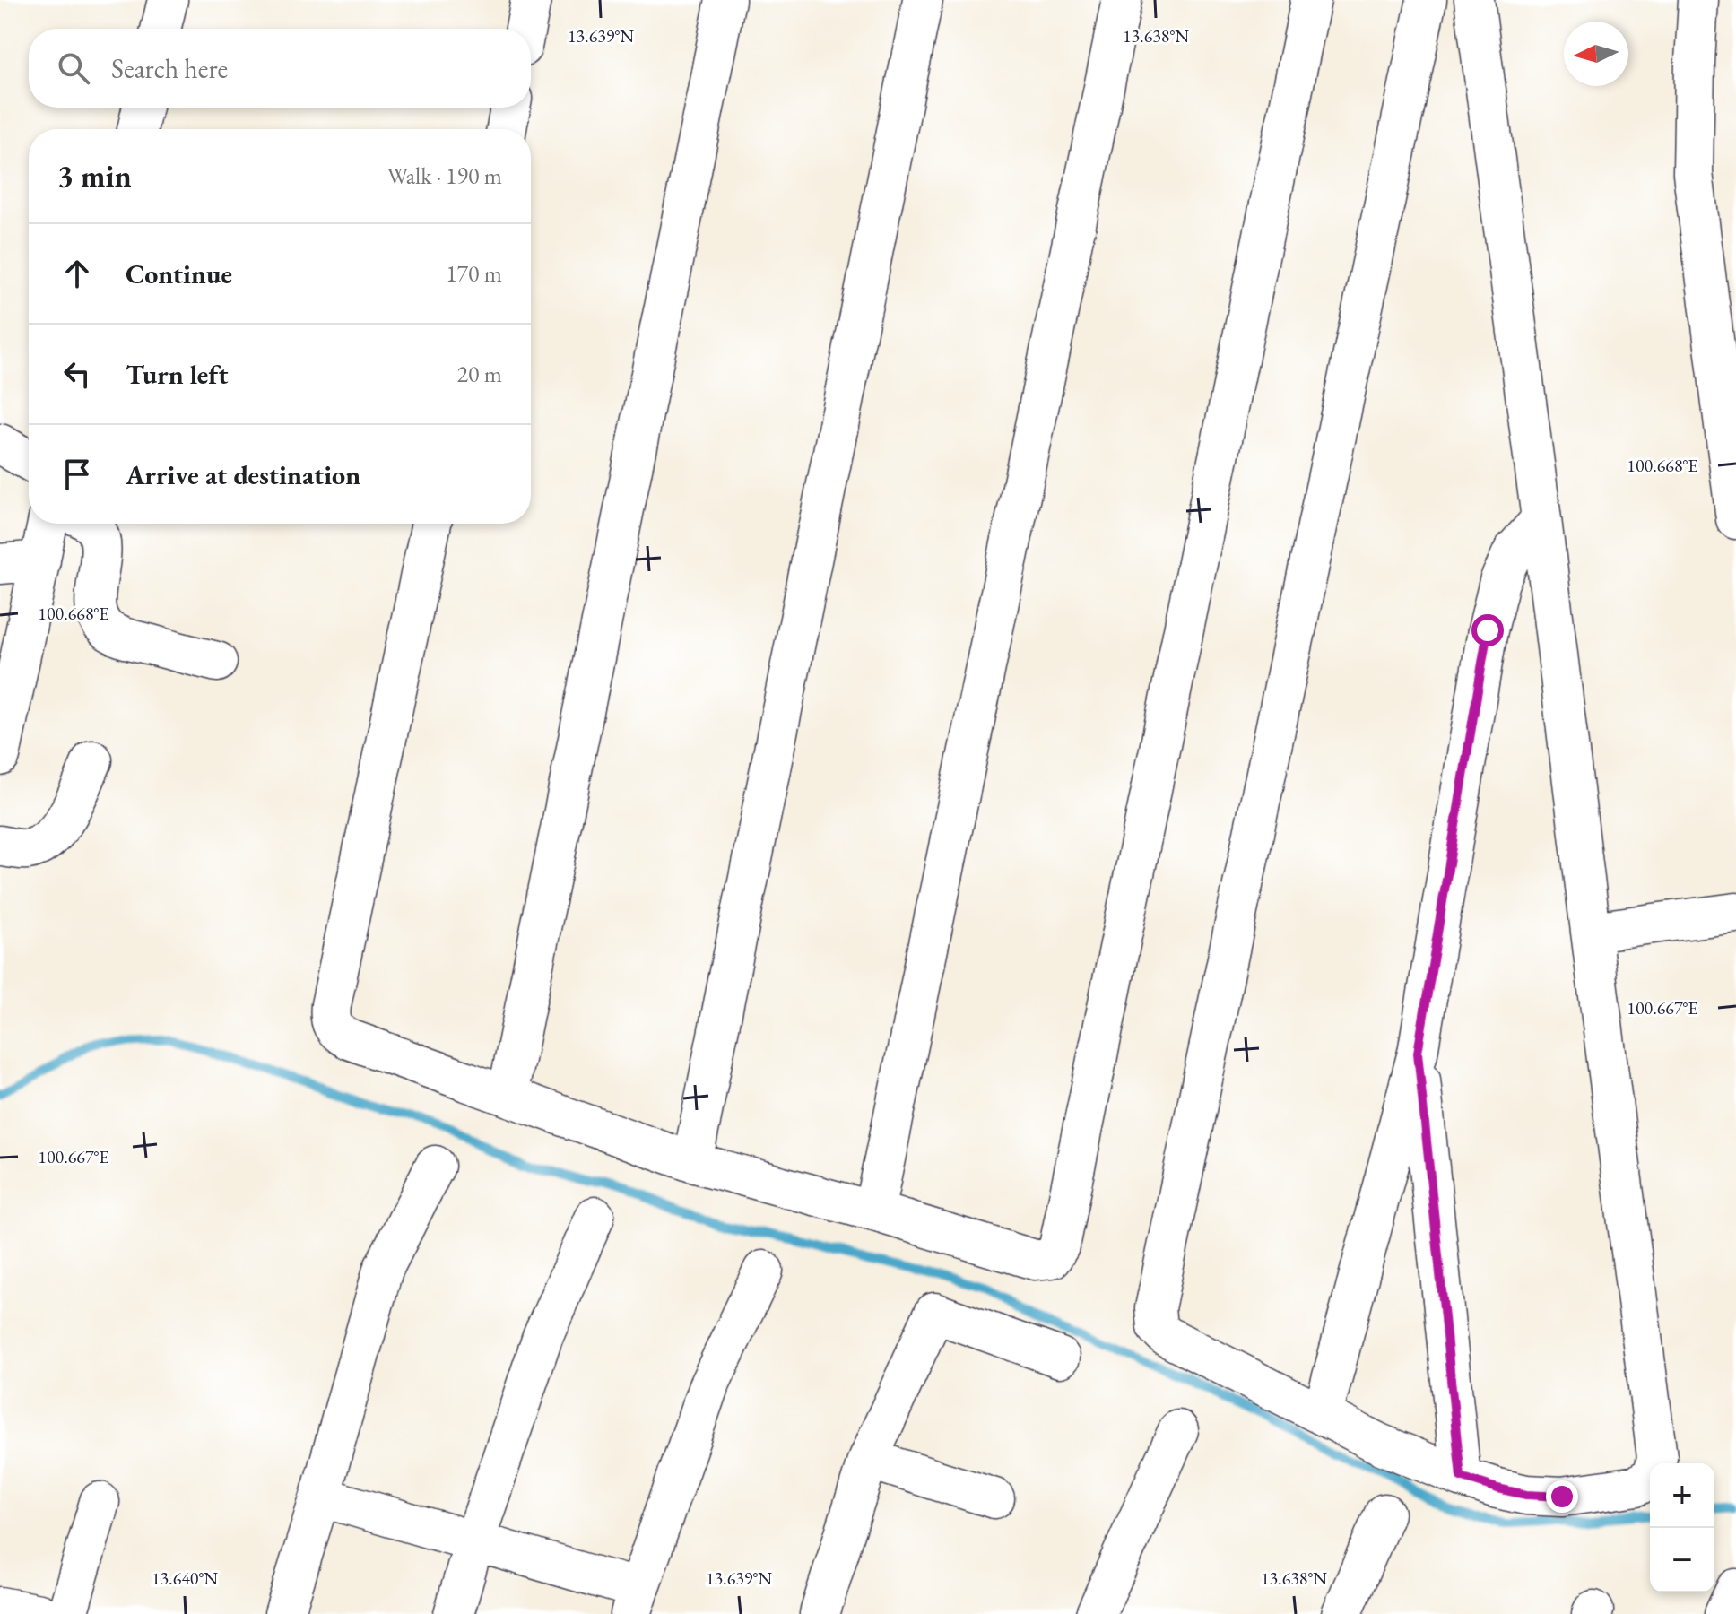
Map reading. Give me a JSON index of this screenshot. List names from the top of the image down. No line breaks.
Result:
{"north":"left","page":{"search":"Search here","heading":["3 min","Walk · 190 m"],"list":[["Continue","170 m"],["Turn left","20 m"],"Arrive at destination"],"map_buttons":["+","−"]},"coordinates":["13.639°N","13.638°N","100.668°E","100.667°E","13.640°N"]}
